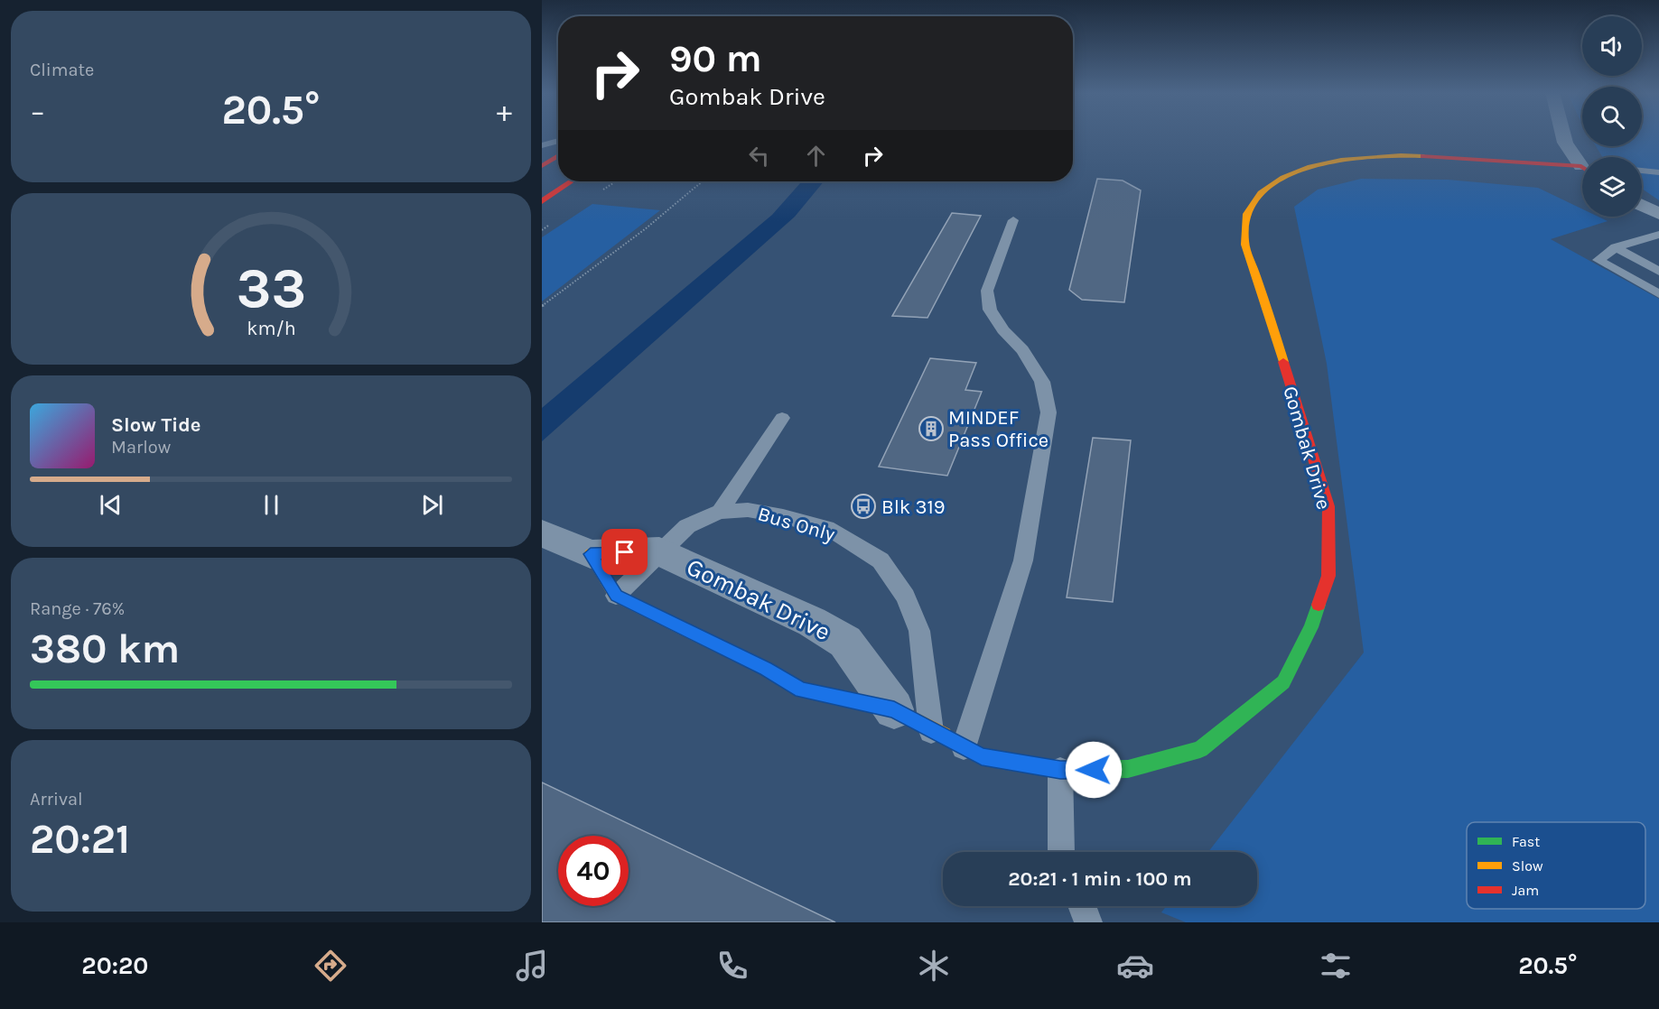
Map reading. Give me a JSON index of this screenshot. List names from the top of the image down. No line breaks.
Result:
{"streets":{"main road":["Gombak Drive"],"lane":["Bus Only"]},"crossings":[["Gombak Drive","Bus Only"]],"places":{"building":["MINDEF Pass Office"],"bus stop":["Blk 319"]},"legend":["Fast","Slow","Jam"],"page":{"tile":["Climate",["Range · 76%","380 km"],["Arrival","20:21"]],"turn":["90 m","Gombak Drive"],"heat":["−","20.5°","+"],"song":["Slow Tide","Marlow"],"limit":"40","trip":"20:21 · 1 min · 100 m","tabs":["20:20","20.5°"],"gauge":["33","km/h"]}}
